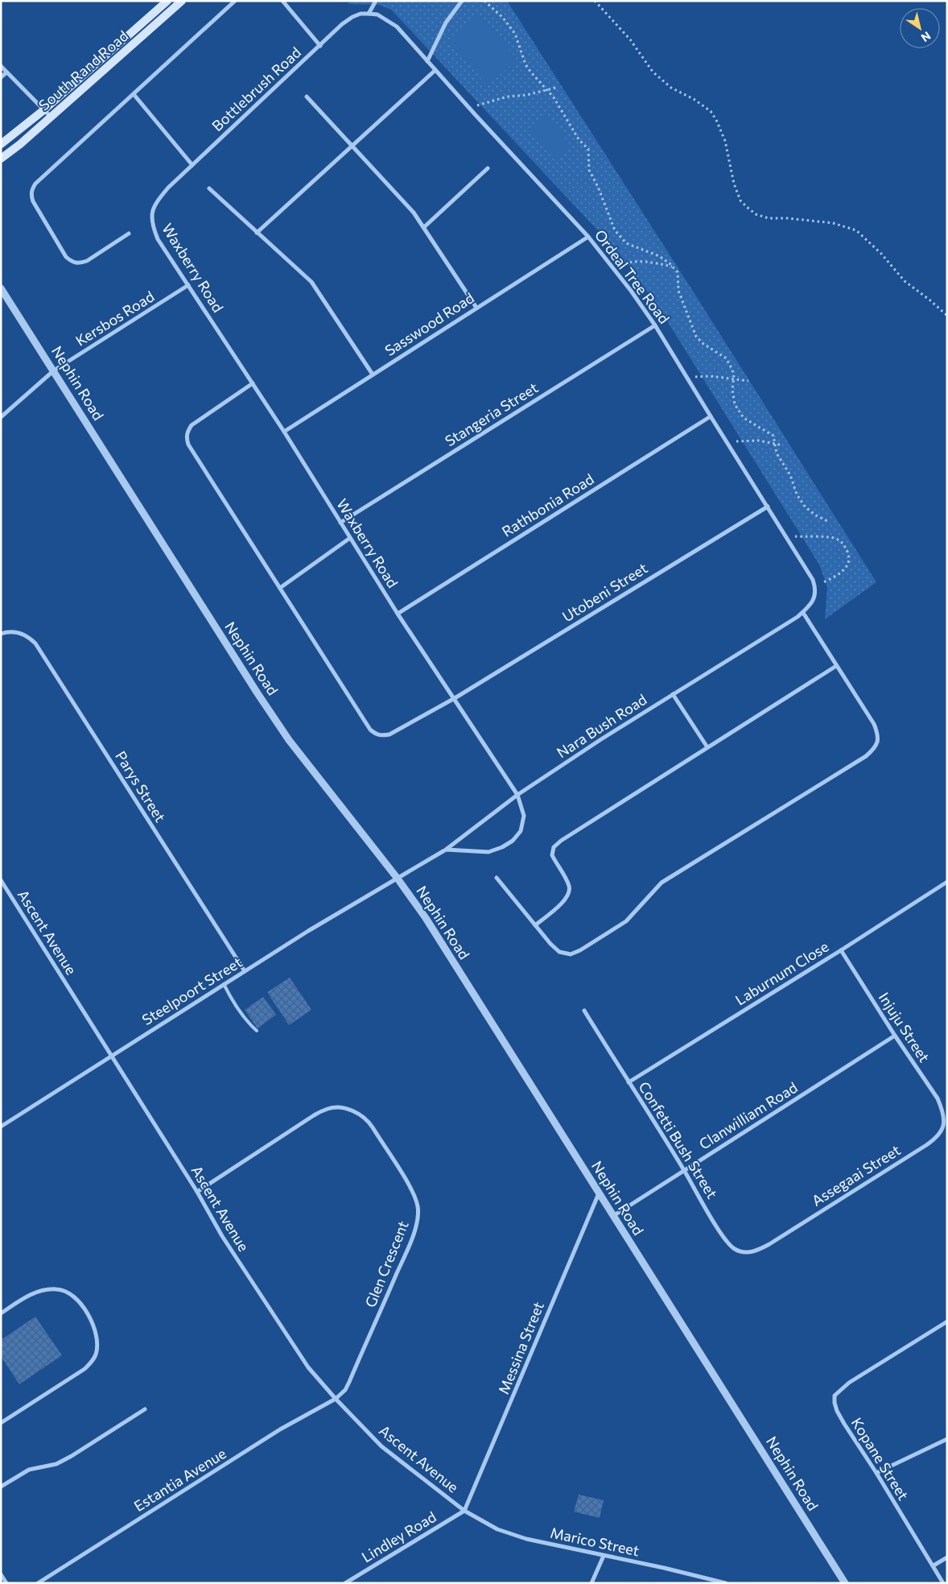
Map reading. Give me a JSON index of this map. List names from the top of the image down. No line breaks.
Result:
{"streets":{"main road":["South Rand Road"],"street":["Bottlebrush Road","Waxberry Road","Ordeal Tree Road","Kersbos Road","Sasswood Road","Nephin Road","Stangeria Street","Rathbonia Road","Utobeni Street","Nara Bush Road","Parys Street","Ascent Avenue","Laburnum Close","Steelpoort Street","Injuju Street","Clanwilliam Road","Confetti Bush Street","Assegaai Street","Glen Crescent","Messina Street","Kopane Street","Estantia Avenue","Lindley Road","Marico Street"]},"crossings":[["Bottlebrush Road","Waxberry Road"],["Bottlebrush Road","Ordeal Tree Road"],["Waxberry Road","Kersbos Road"],["Waxberry Road","Sasswood Road"],["Waxberry Road","Stangeria Street"],["Waxberry Road","Rathbonia Road"],["Waxberry Road","Utobeni Street"],["Waxberry Road","Nara Bush Road"],["Ordeal Tree Road","Sasswood Road"],["Ordeal Tree Road","Stangeria Street"],["Ordeal Tree Road","Rathbonia Road"],["Ordeal Tree Road","Utobeni Street"],["Ordeal Tree Road","Nara Bush Road"],["Kersbos Road","Nephin Road"],["Nephin Road","Nara Bush Road"],["Nephin Road","Steelpoort Street"],["Nephin Road","Clanwilliam Road"],["Nephin Road","Messina Street"],["Nara Bush Road","Steelpoort Street"],["Parys Street","Steelpoort Street"],["Ascent Avenue","Steelpoort Street"],["Ascent Avenue","Glen Crescent"],["Ascent Avenue","Messina Street"],["Ascent Avenue","Estantia Avenue"],["Ascent Avenue","Lindley Road"],["Ascent Avenue","Marico Street"],["Laburnum Close","Injuju Street"],["Laburnum Close","Confetti Bush Street"],["Injuju Street","Clanwilliam Road"],["Injuju Street","Assegaai Street"],["Clanwilliam Road","Confetti Bush Street"],["Confetti Bush Street","Assegaai Street"],["Glen Crescent","Estantia Avenue"],["Messina Street","Lindley Road"],["Messina Street","Marico Street"],["Lindley Road","Marico Street"]],"north":"bottom right"}
